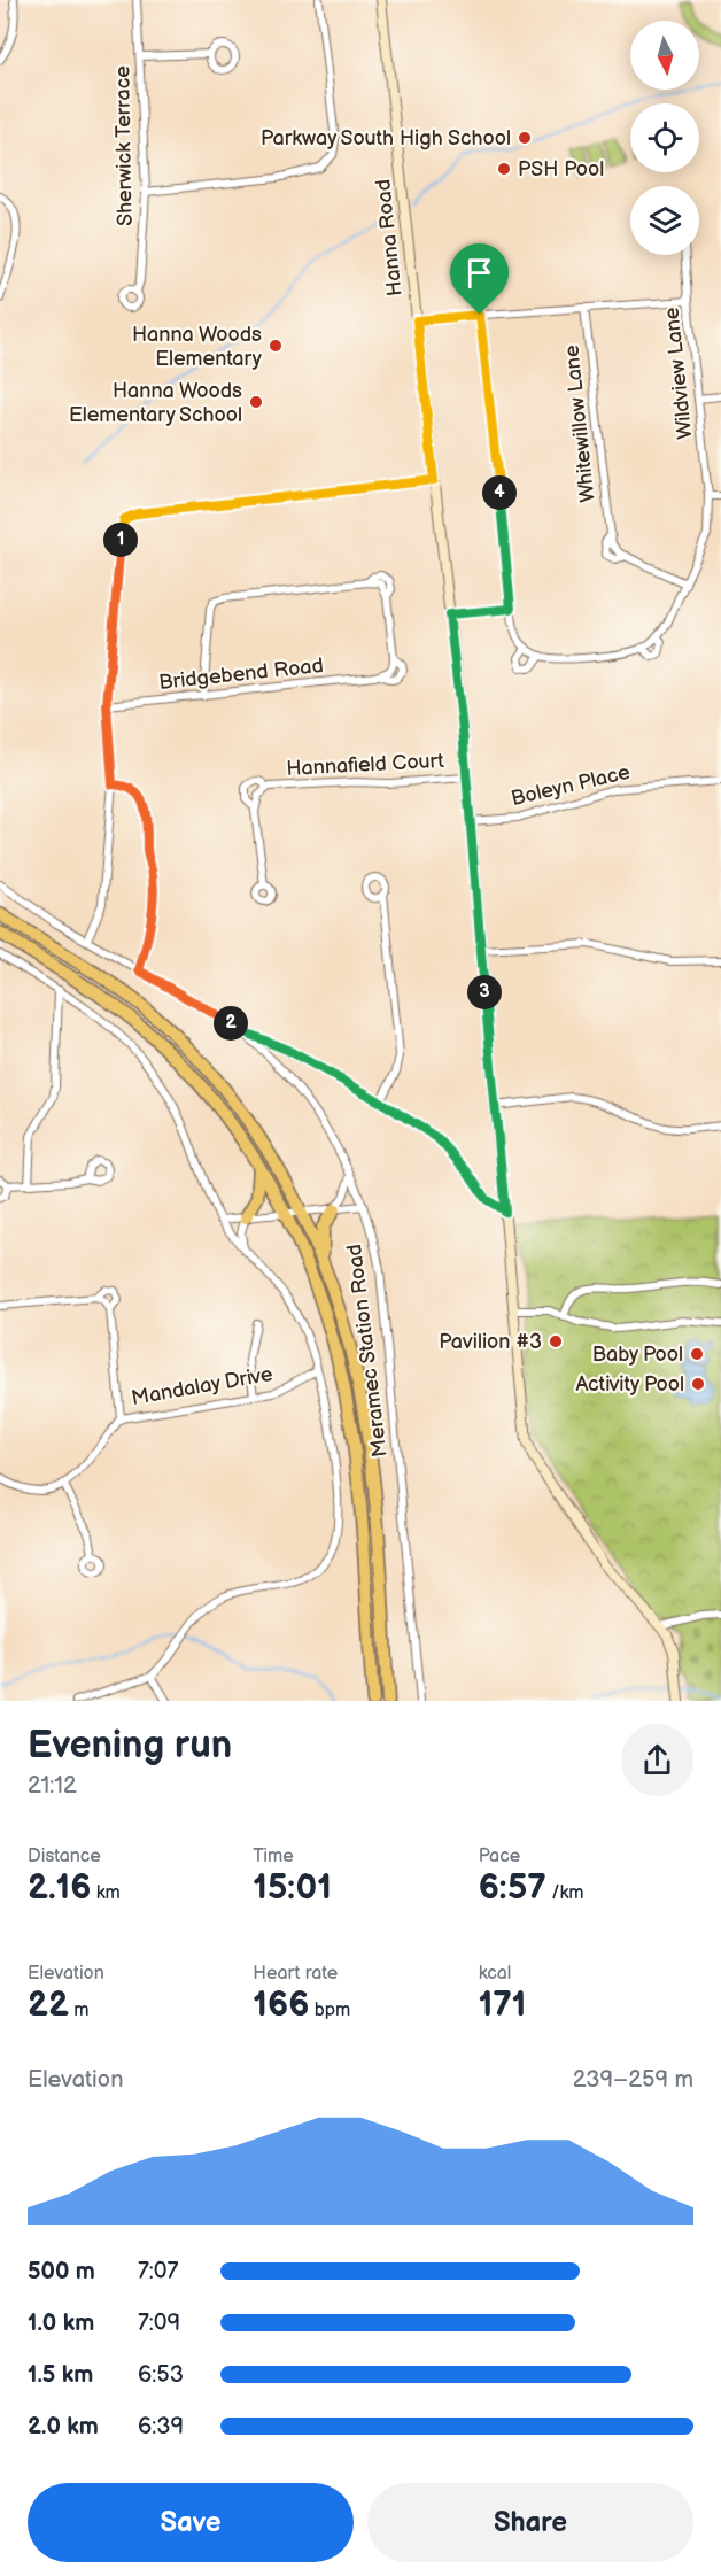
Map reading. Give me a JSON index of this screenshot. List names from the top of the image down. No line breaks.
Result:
{"streets":{"street":["Sherwick Terrace","Hanna Road","Wildview Lane","Whitewillow Lane","Bridgebend Road","Hannafield Court","Boleyn Place","Meramec Station Road","Mandalay Drive"]},"crossings":[["Hanna Road","Hannafield Court"],["Hanna Road","Boleyn Place"],["Wildview Lane","Whitewillow Lane"]],"places":["Parkway South High School","PSH Pool","Hanna Woods Elementary","Hanna Woods Elementary School","Pavilion #3","Baby Pool","Activity Pool"],"north":"bottom","page":{"pins":["4","1","3","2"],"heading":["Evening run","21:12"],"stats":[["Distance","2.16 km"],["Time","15:01"],["Pace","6:57 /km"],["Elevation","22 m"],["Heart rate","166 bpm"],["kcal","171"]],"chart":["Elevation","239–259 m"],"list":[{"name":"500 m","note":"7:07"},{"name":"1.0 km","note":"7:09"},{"name":"1.5 km","note":"6:53"},{"name":"2.0 km","note":"6:39"}],"buttons":["Save","Share"]}}
